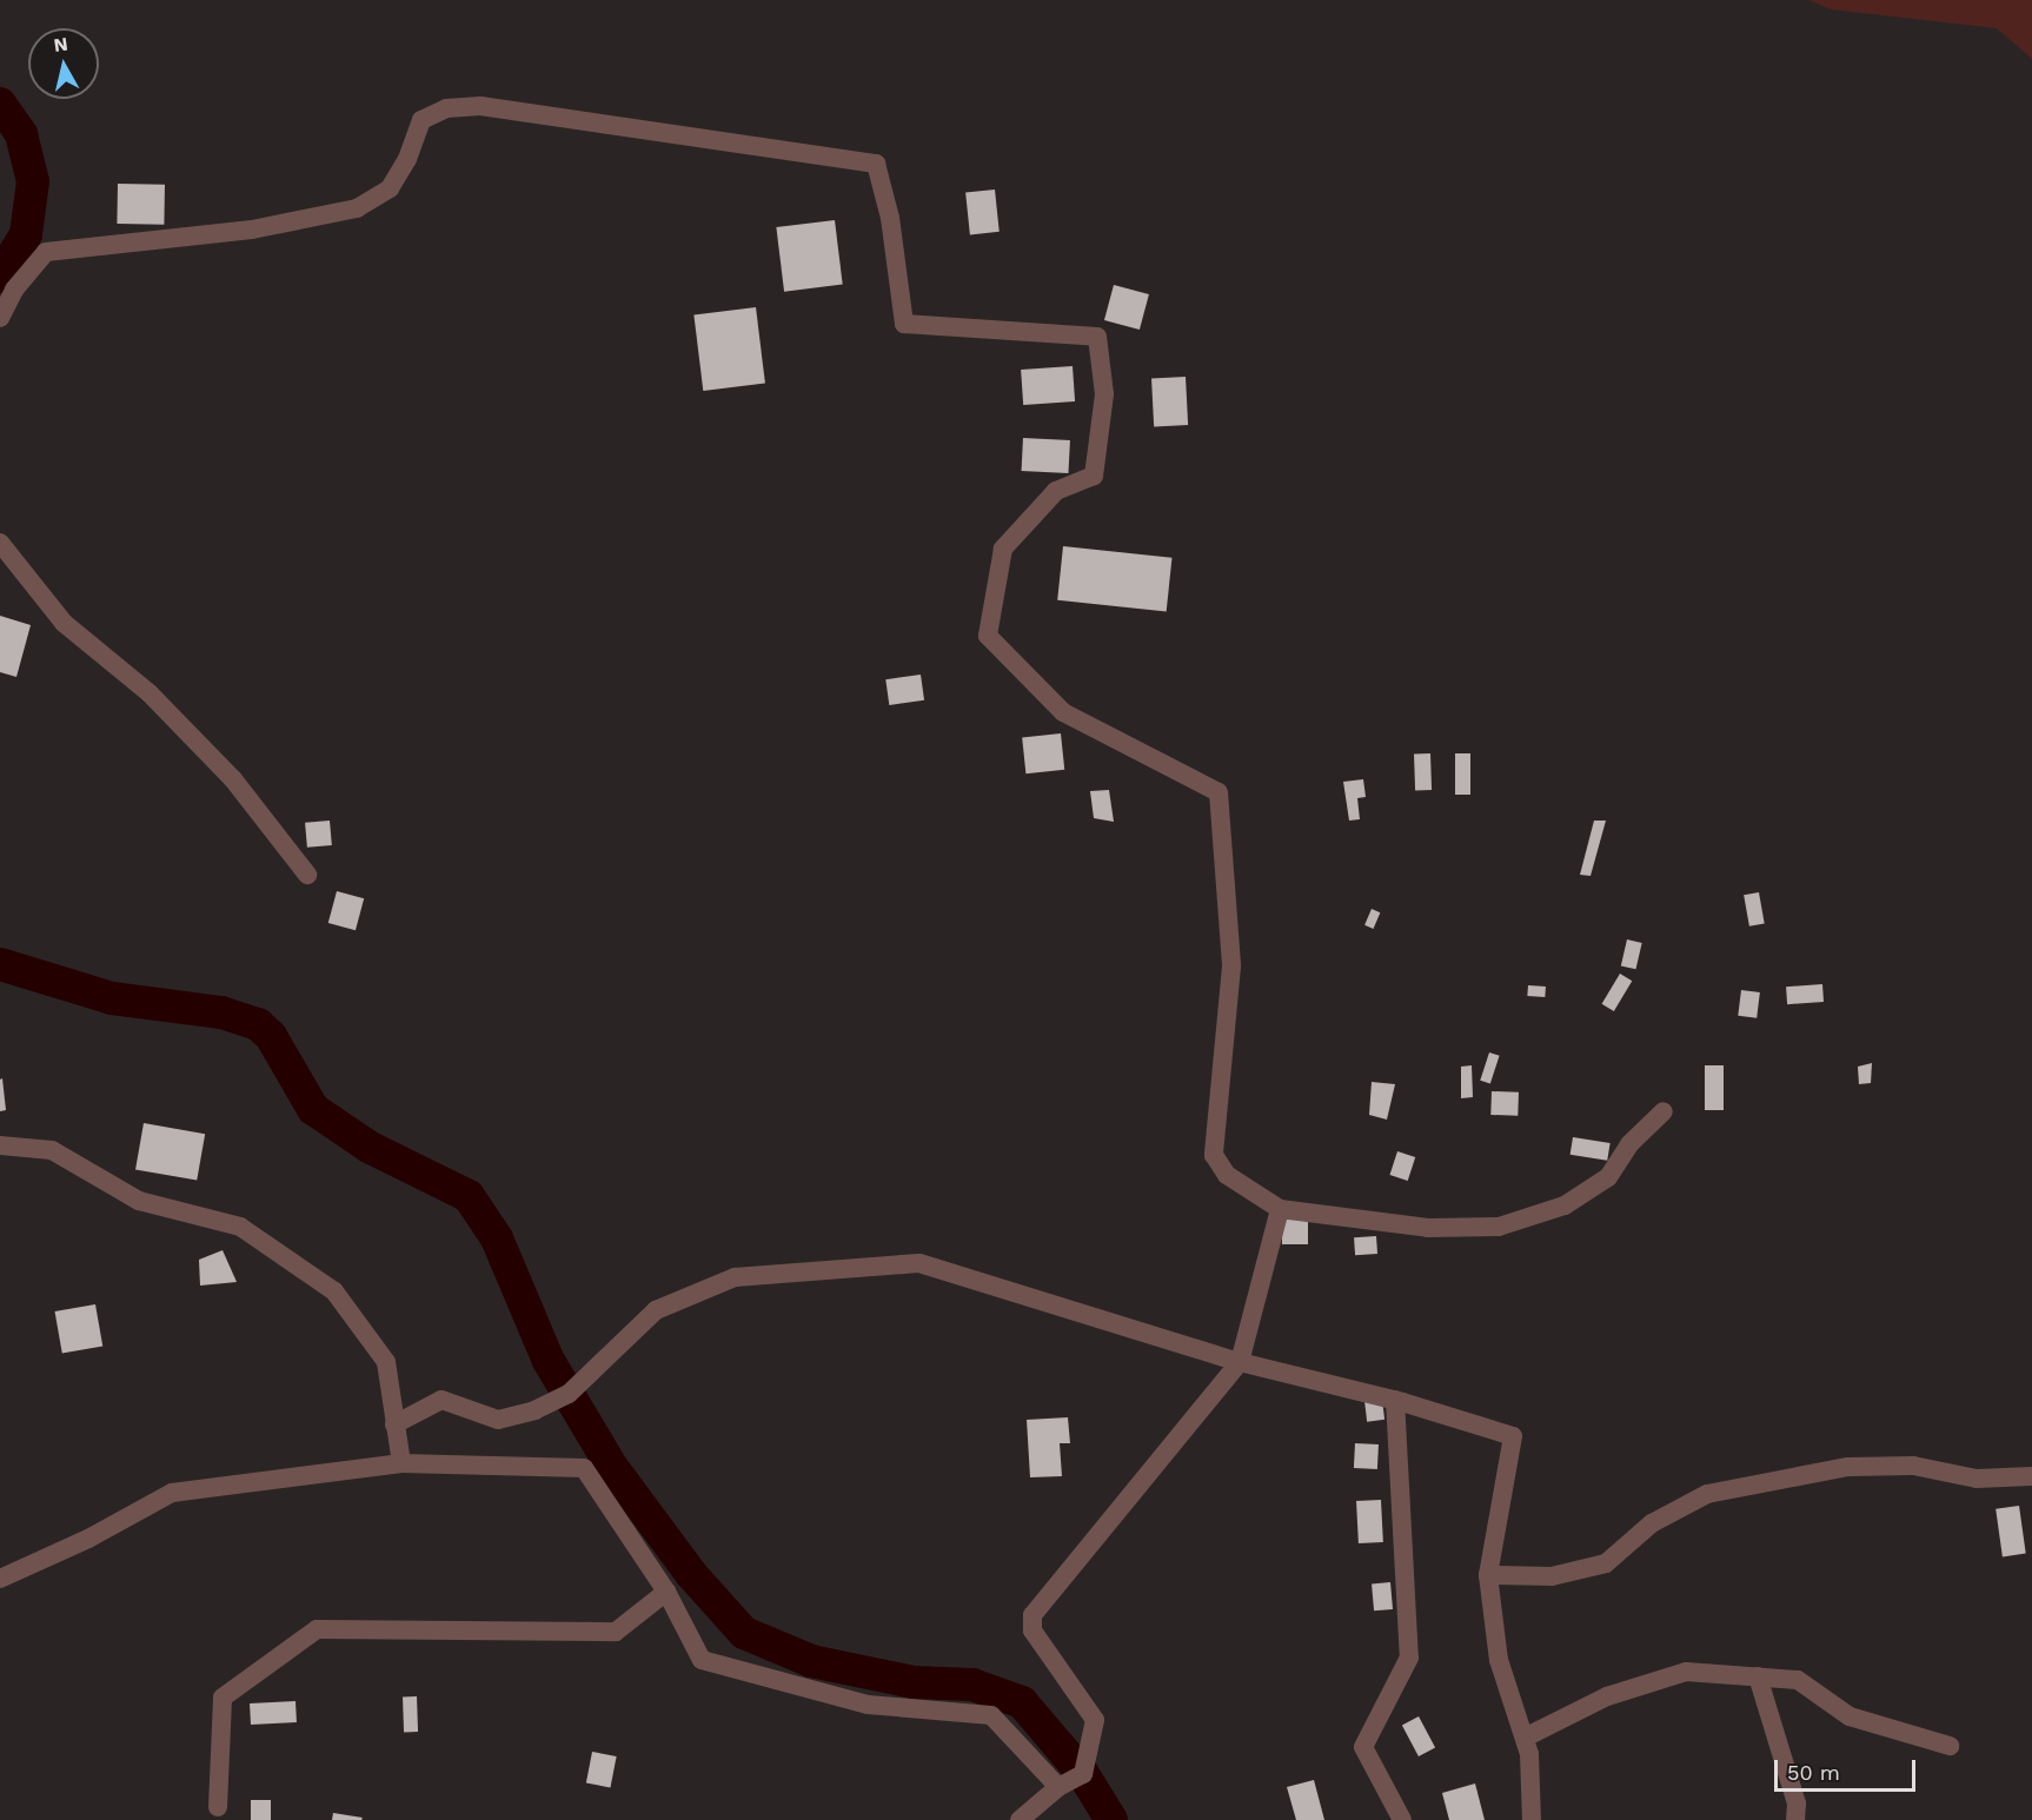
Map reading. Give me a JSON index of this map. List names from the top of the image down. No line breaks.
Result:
{"scale_bar":"50 m","north":"top"}
